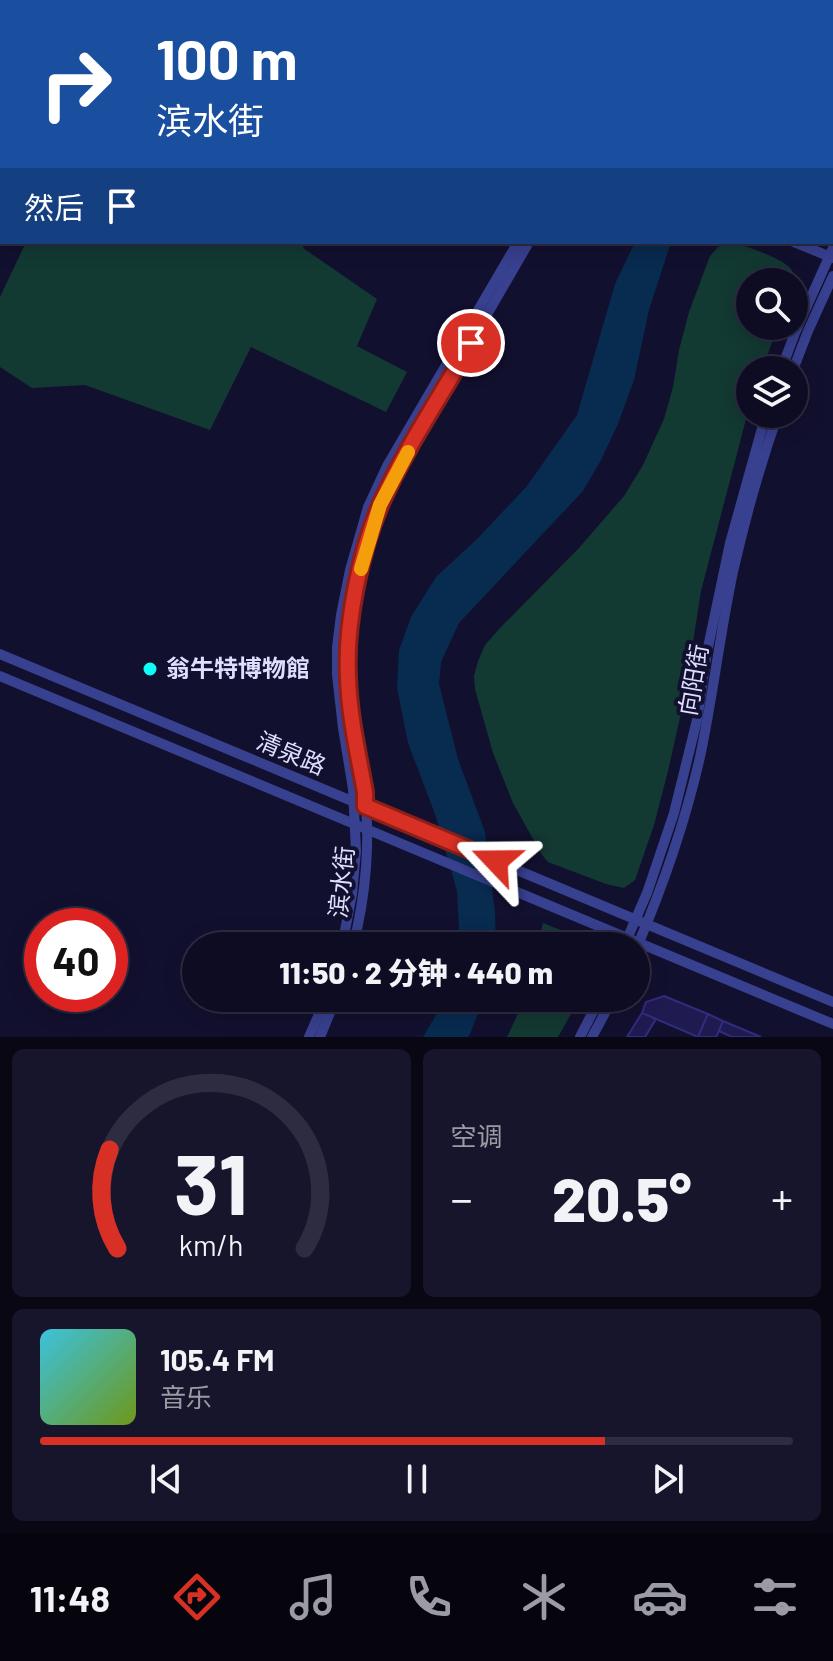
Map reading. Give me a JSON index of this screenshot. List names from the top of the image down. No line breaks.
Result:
{"streets":{"street":["向阳街","清泉路","滨水街"]},"crossings":[["向阳街","清泉路"],["清泉路","滨水街"]],"places":["翁牛特博物館"],"page":{"turn":["100 m","滨水街"],"then":"然后","limit":"40","trip":"11:50 · 2 分钟 · 440 m","tile":"空调","heat":["−","20.5°","+"],"song":["105.4 FM","音乐"],"tabs":"11:48","gauge":["31","km/h"]}}
